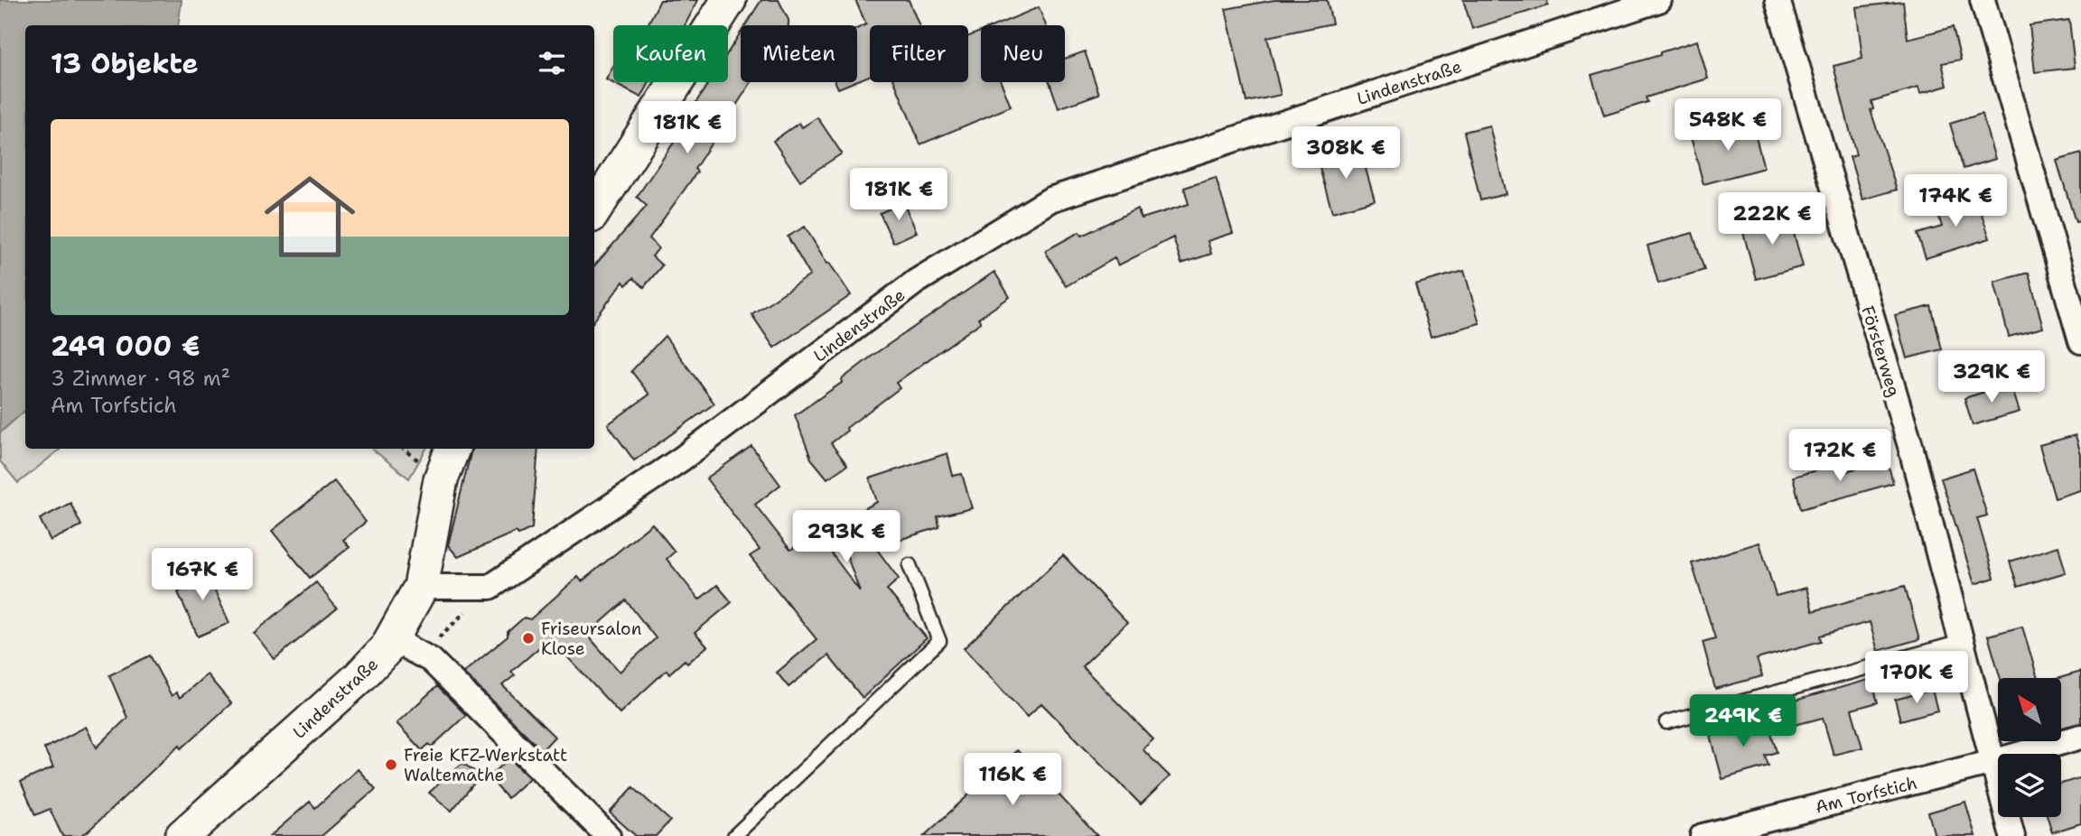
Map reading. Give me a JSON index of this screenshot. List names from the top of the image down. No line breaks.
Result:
{"streets":{"street":["Lindenstraße","Försterweg","Am Torfstich"]},"crossings":[["Försterweg","Am Torfstich"]],"places":["Friseursalon Klose","Freie KFZ-Werkstatt Waltemathe"],"north":"top left","page":{"chip":["Kaufen","Mieten","Filter","Neu"],"heading":"13 Objekte","price":["548K €","181K €","308K €","181K €","174K €","222K €","329K €","172K €","293K €","167K €","170K €","249K €","116K €"],"list":[{"name":"249 000 €","note":"3 Zimmer · 98 m² · Am Torfstich"}]}}
